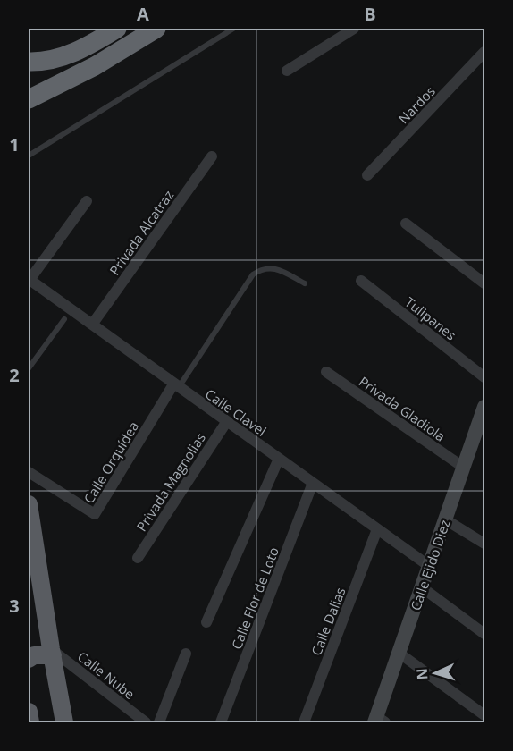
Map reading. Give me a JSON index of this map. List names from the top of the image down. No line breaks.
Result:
{"streets":{"main road":["Calle Ejido Diez"],"street":["Nardos","Privada Alcatraz","Tulipanes","Privada Gladiola","Calle Clavel","Calle Orquídea","Privada Magnolias","Calle Flor de Loto","Calle Dalias","Calle Nube"]},"crossings":[["Privada Alcatraz","Calle Clavel"],["Privada Gladiola","Calle Ejido Diez"],["Calle Clavel","Calle Orquídea"],["Calle Clavel","Privada Magnolias"],["Calle Clavel","Calle Ejido Diez"],["Calle Clavel","Calle Flor de Loto"],["Calle Clavel","Calle Dalias"]],"north":"left","grid":{"columns":["A","B"],"rows":["1","2","3"]}}
